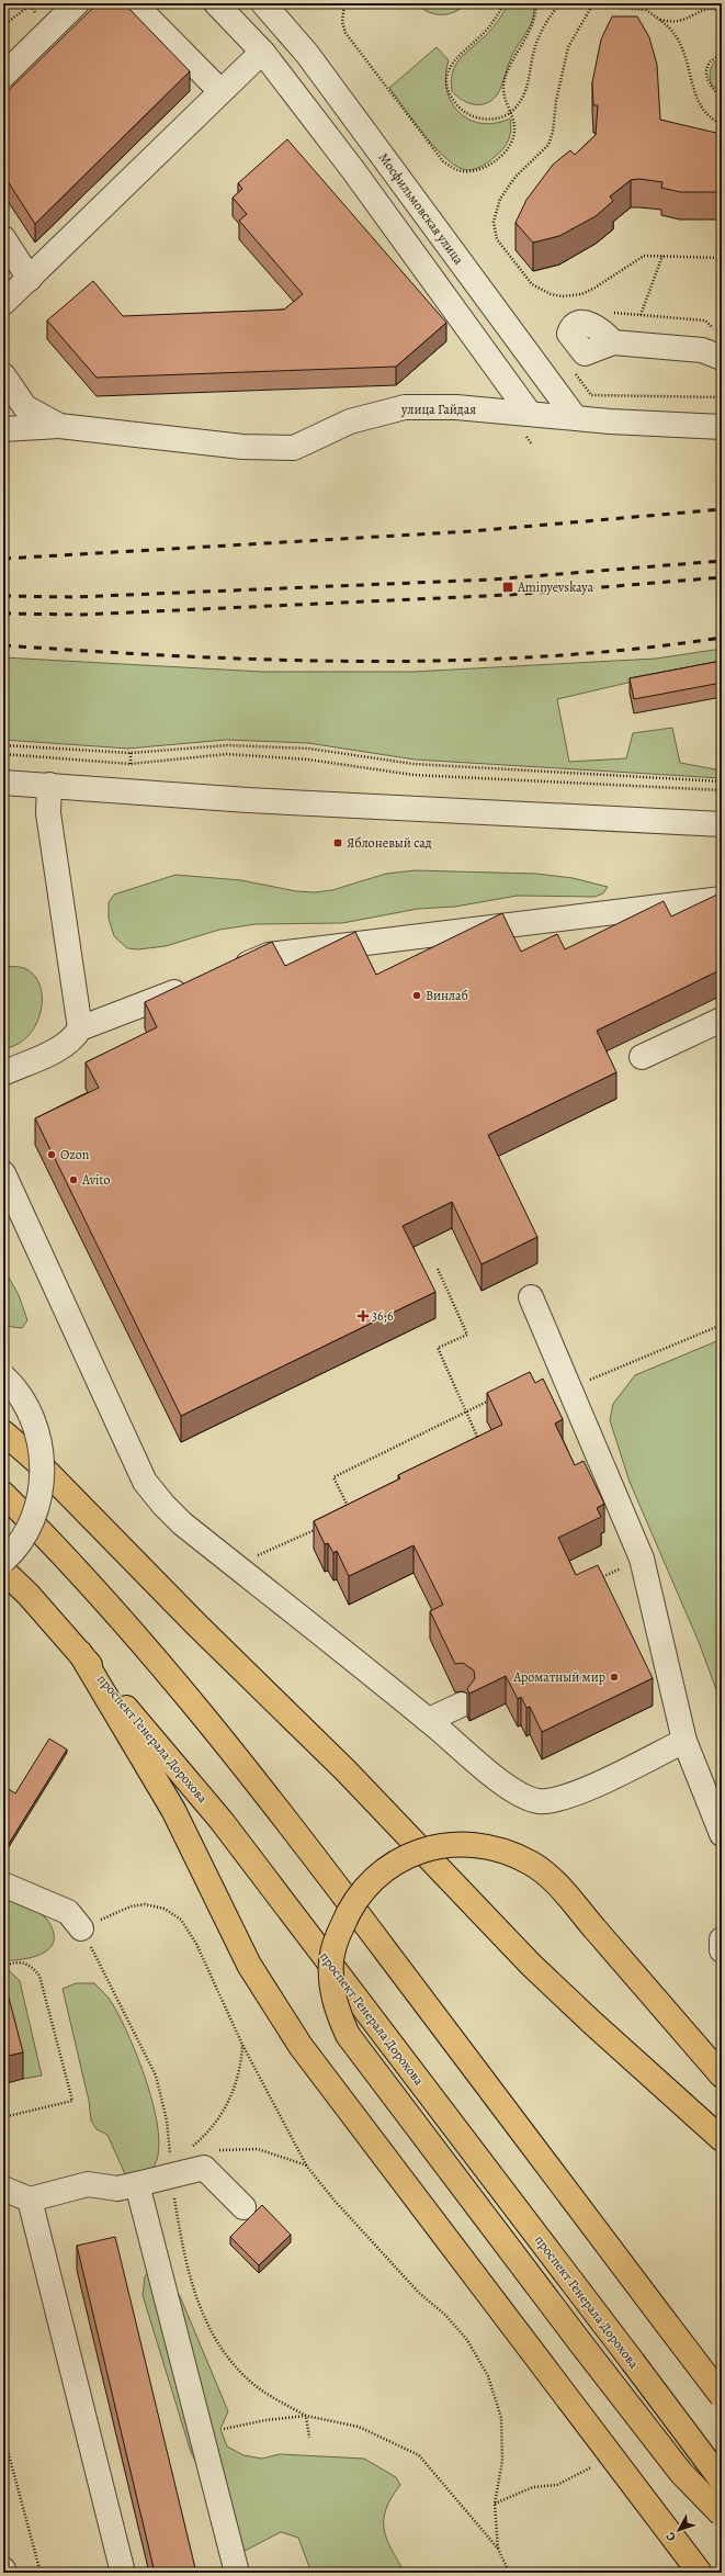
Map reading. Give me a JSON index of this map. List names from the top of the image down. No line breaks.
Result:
{"streets":{"main road":["проспект Генерала Дорохова"],"street":["Мосфильмовская улица","улица Гайдая"]},"crossings":[["Мосфильмовская улица","улица Гайдая"]],"places":{"transit":["Aminyevskaya","Яблоневый сад"],"other":["Винлаб","Ozon","Avito","Ароматный мир"],"health":["36,6"]},"north":"bottom left"}
